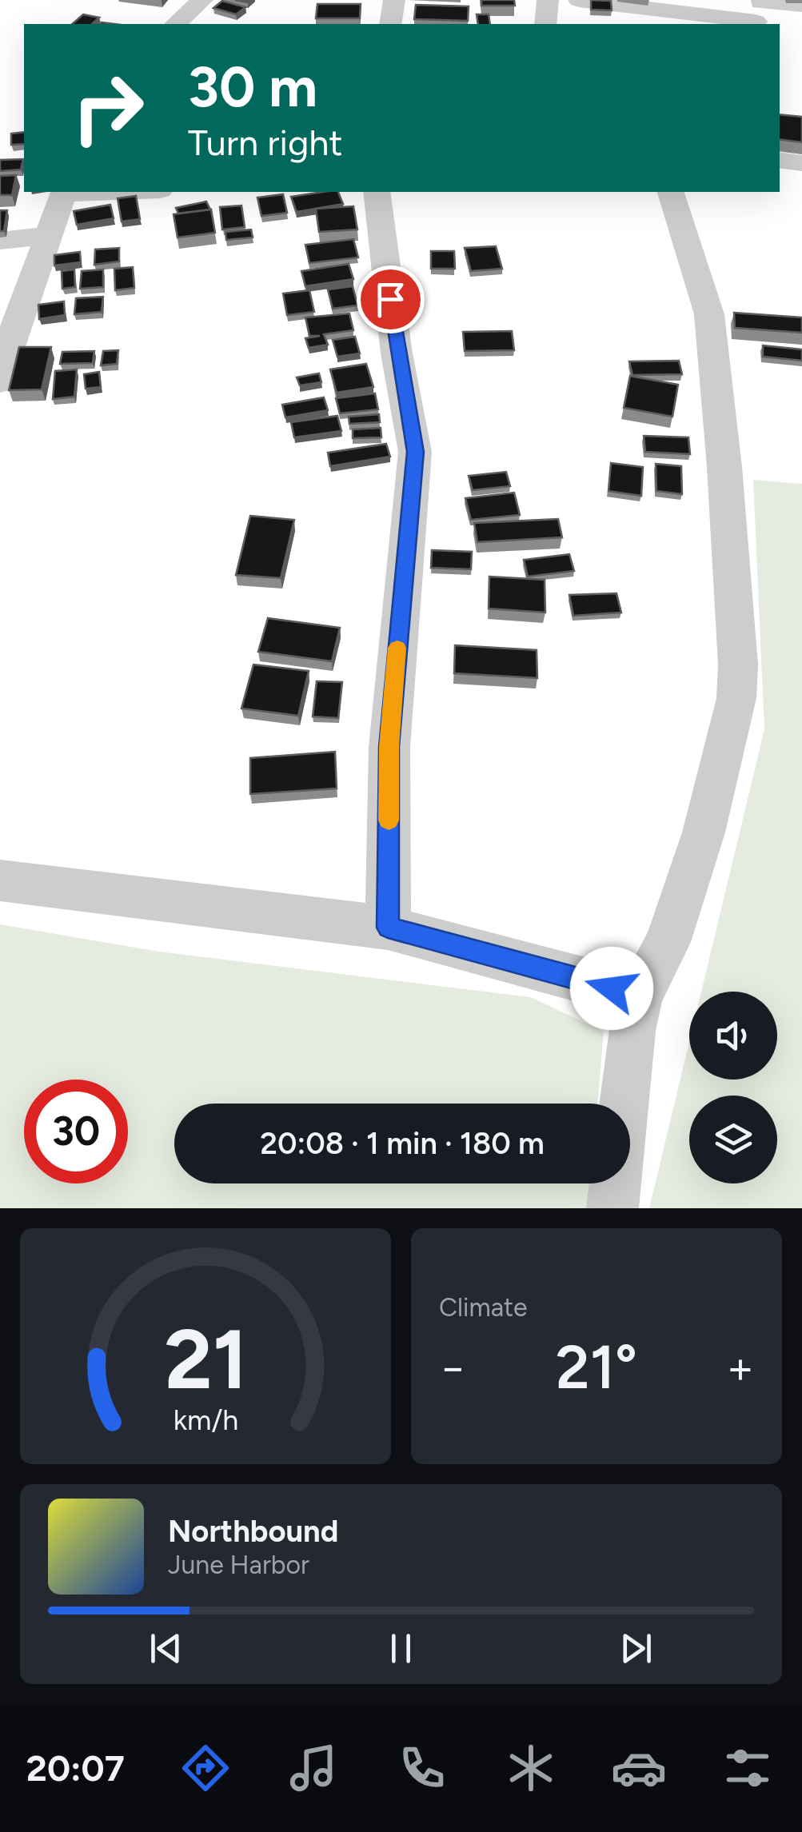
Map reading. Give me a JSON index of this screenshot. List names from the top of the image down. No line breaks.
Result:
{"page":{"turn":["30 m","Turn right"],"limit":"30","trip":"20:08 · 1 min · 180 m","tile":"Climate","heat":["−","21°","+"],"song":["Northbound","June Harbor"],"tabs":"20:07","gauge":["21","km/h"]}}
